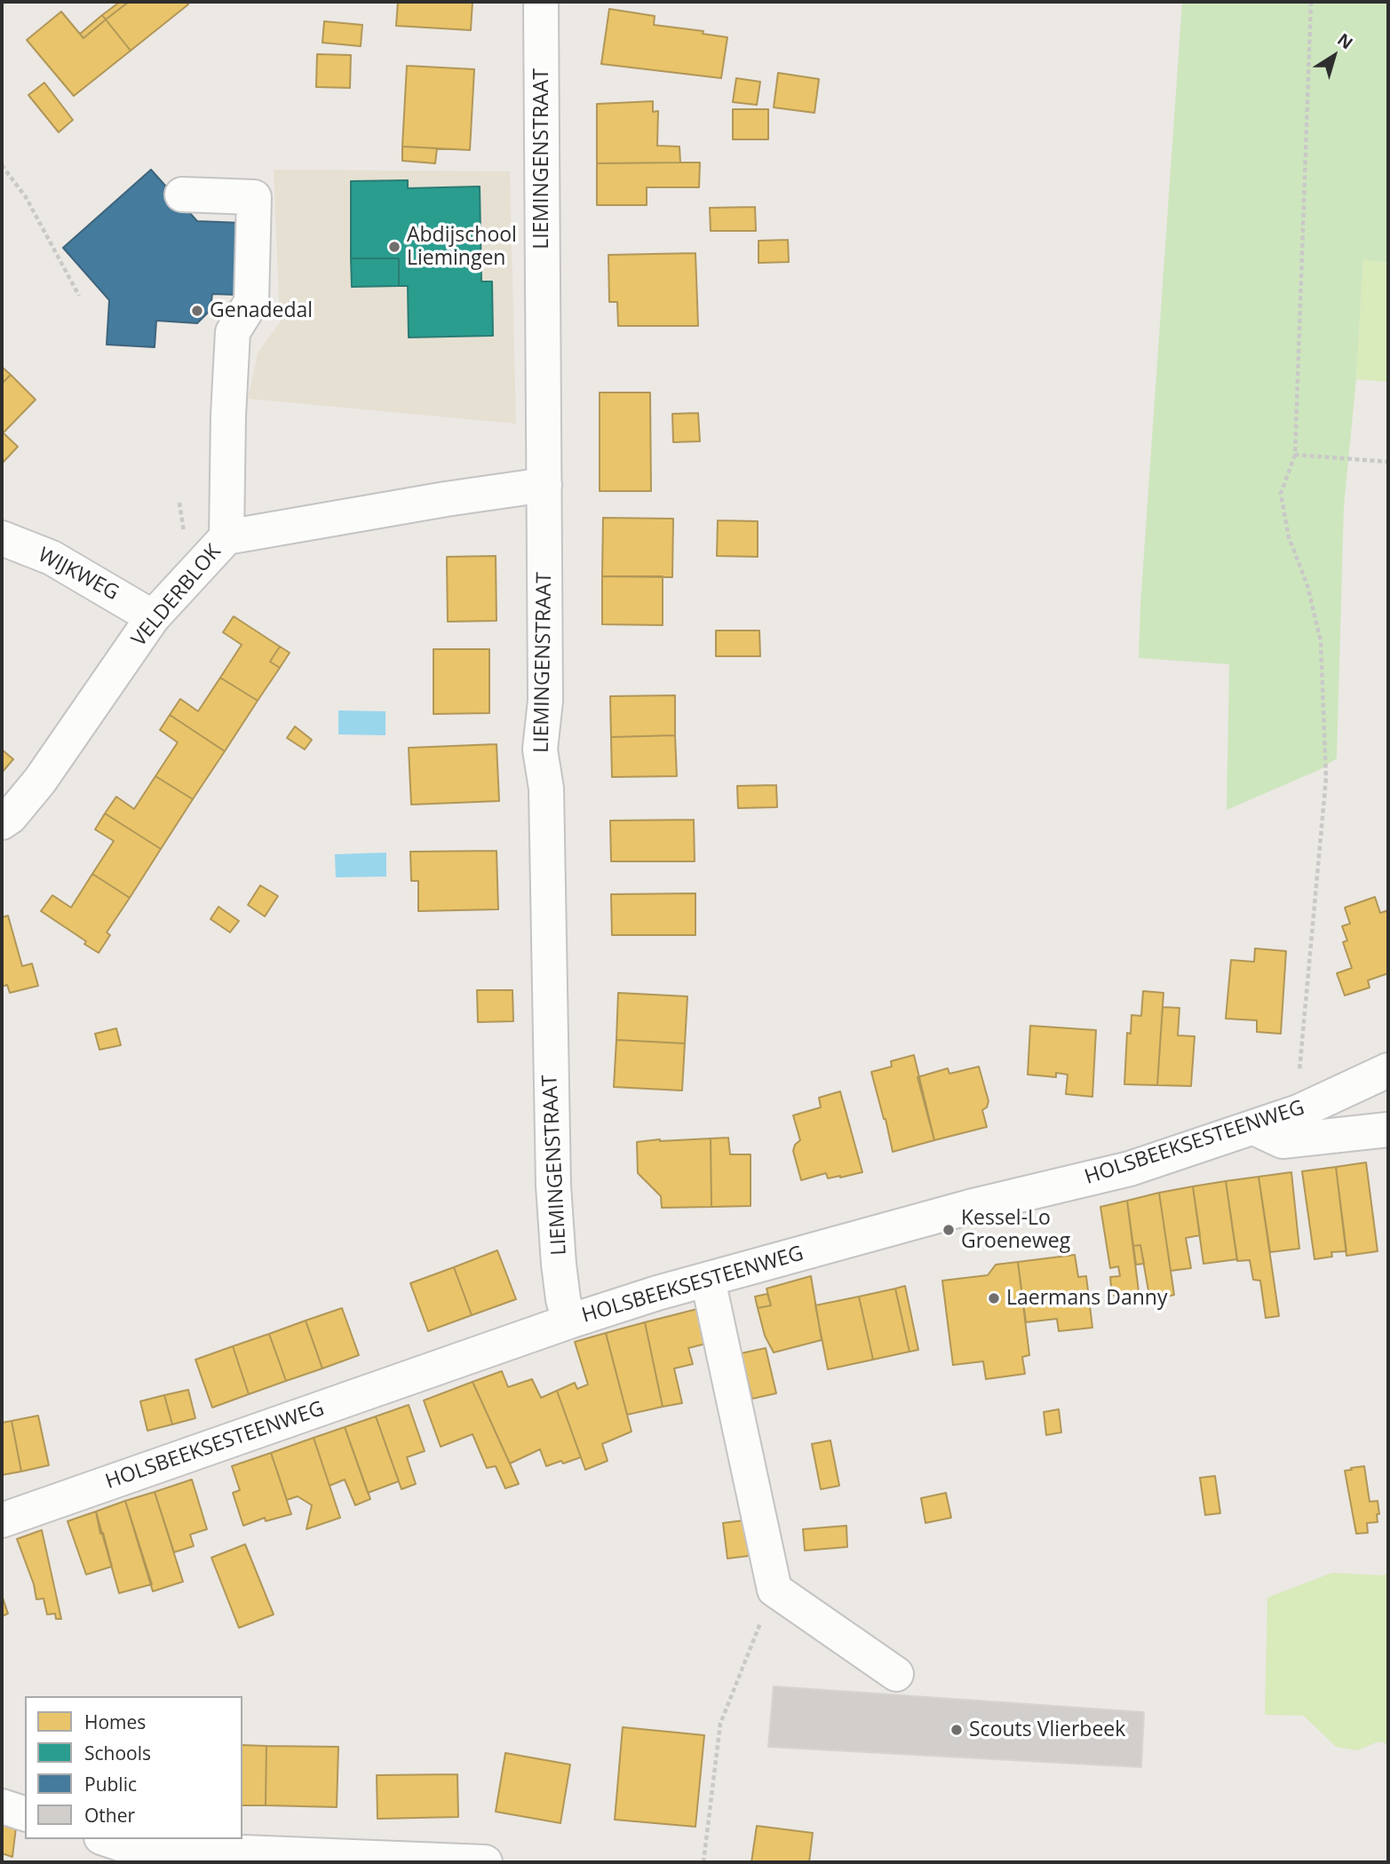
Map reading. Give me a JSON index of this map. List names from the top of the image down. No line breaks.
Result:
{"streets":{"street":["LIEMINGENSTRAAT","WIJKWEG","VELDERBLOK","HOLSBEEKSESTEENWEG"]},"crossings":[["LIEMINGENSTRAAT","VELDERBLOK"],["LIEMINGENSTRAAT","HOLSBEEKSESTEENWEG"],["WIJKWEG","VELDERBLOK"]],"places":["Abdijschool Liemingen","Genadedal","Kessel-Lo Groeneweg","Laermans Danny","Scouts Vlierbeek"],"legend":["Homes","Schools","Public","Other"],"north":"top right"}
